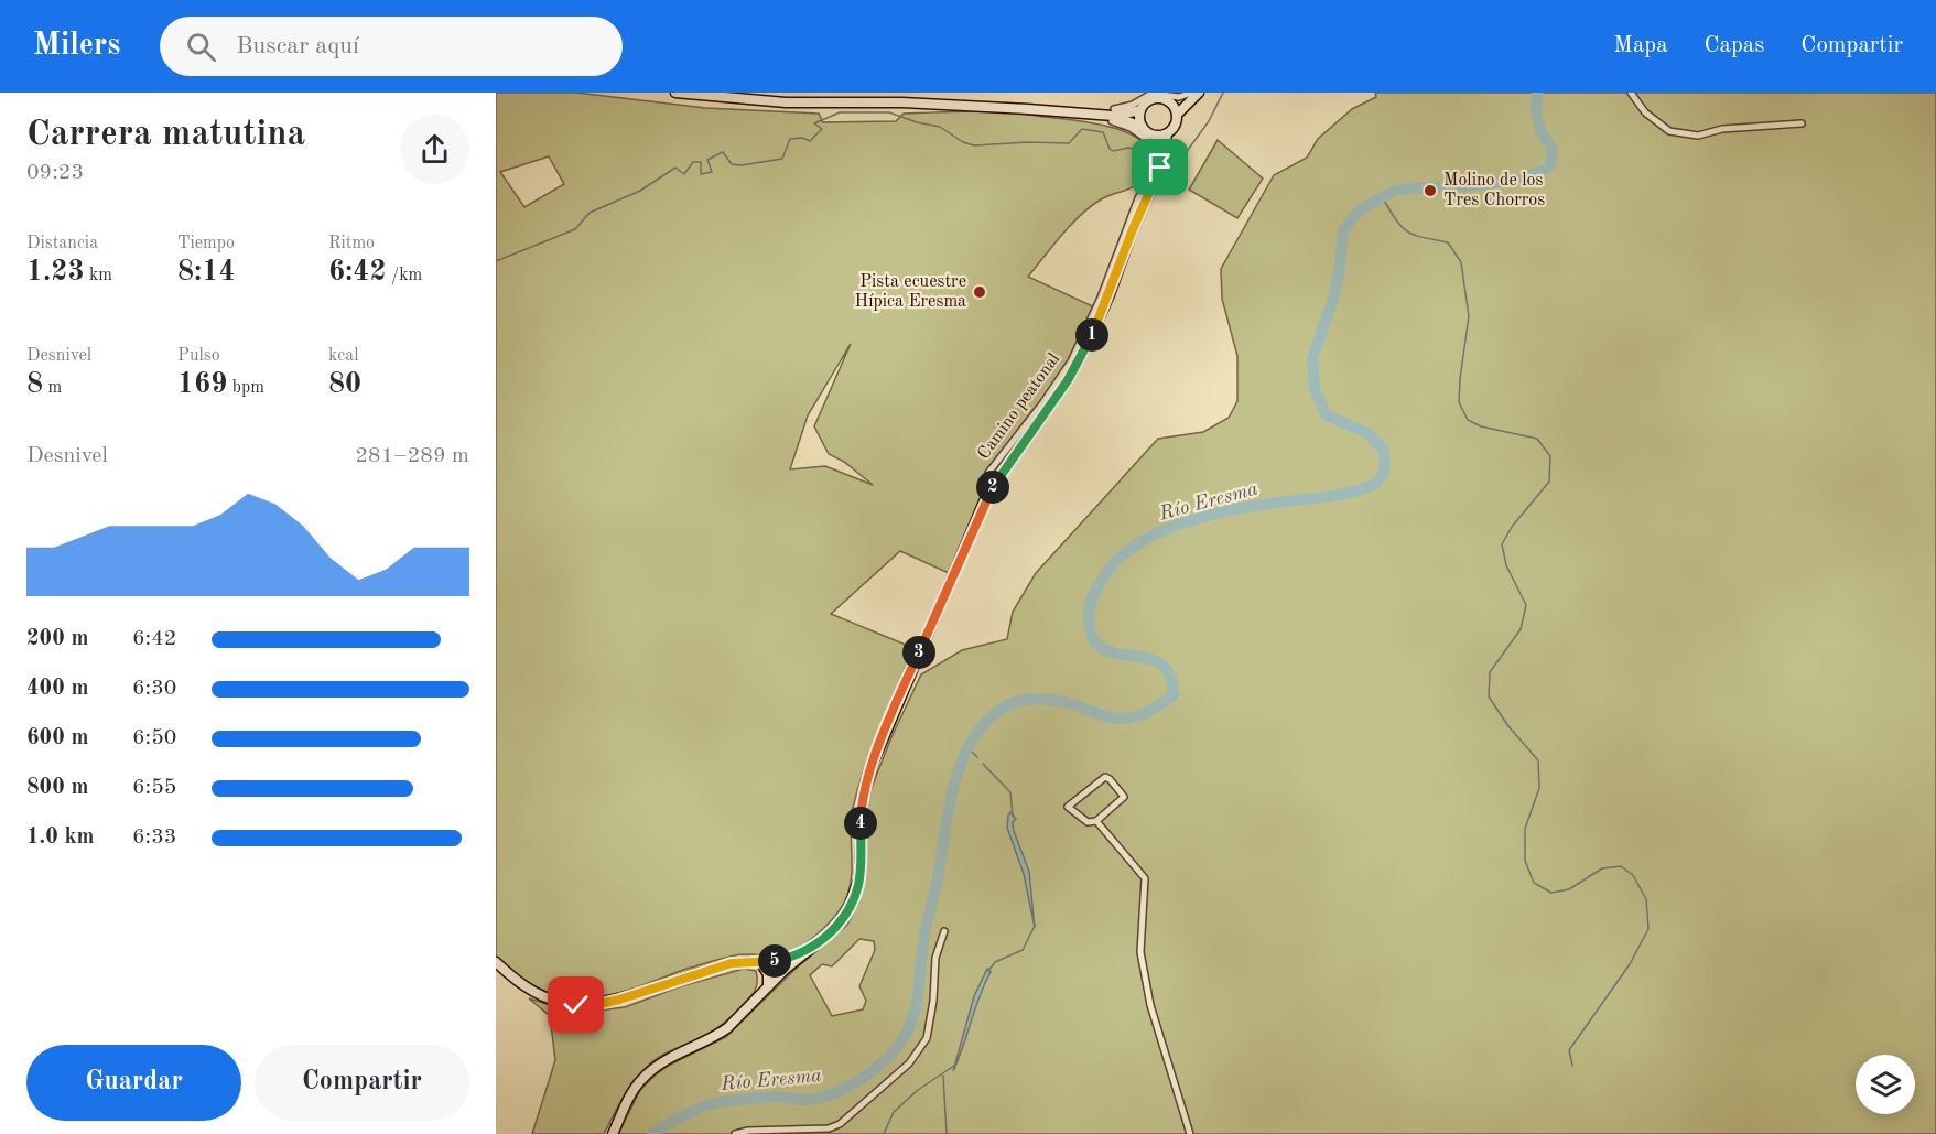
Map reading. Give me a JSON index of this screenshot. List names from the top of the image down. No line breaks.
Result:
{"streets":{"street":["Camino peatonal"]},"water":["Río Eresma"],"places":["Molino de los Tres Chorros","Pista ecuestre Hípica Eresma"],"page":{"header":"Milers","search":"Buscar aquí","nav":["Mapa","Capas","Compartir"],"heading":["Carrera matutina","09:23"],"stats":[["Distancia","1.23 km"],["Tiempo","8:14"],["Ritmo","6:42 /km"],["Desnivel","8 m"],["Pulso","169 bpm"],["kcal","80"]],"pins":["1","2","3","4","5"],"chart":["Desnivel","281–289 m"],"list":[{"name":"200 m","note":"6:42"},{"name":"400 m","note":"6:30"},{"name":"600 m","note":"6:50"},{"name":"800 m","note":"6:55"},{"name":"1.0 km","note":"6:33"}],"buttons":["Guardar","Compartir"]}}
